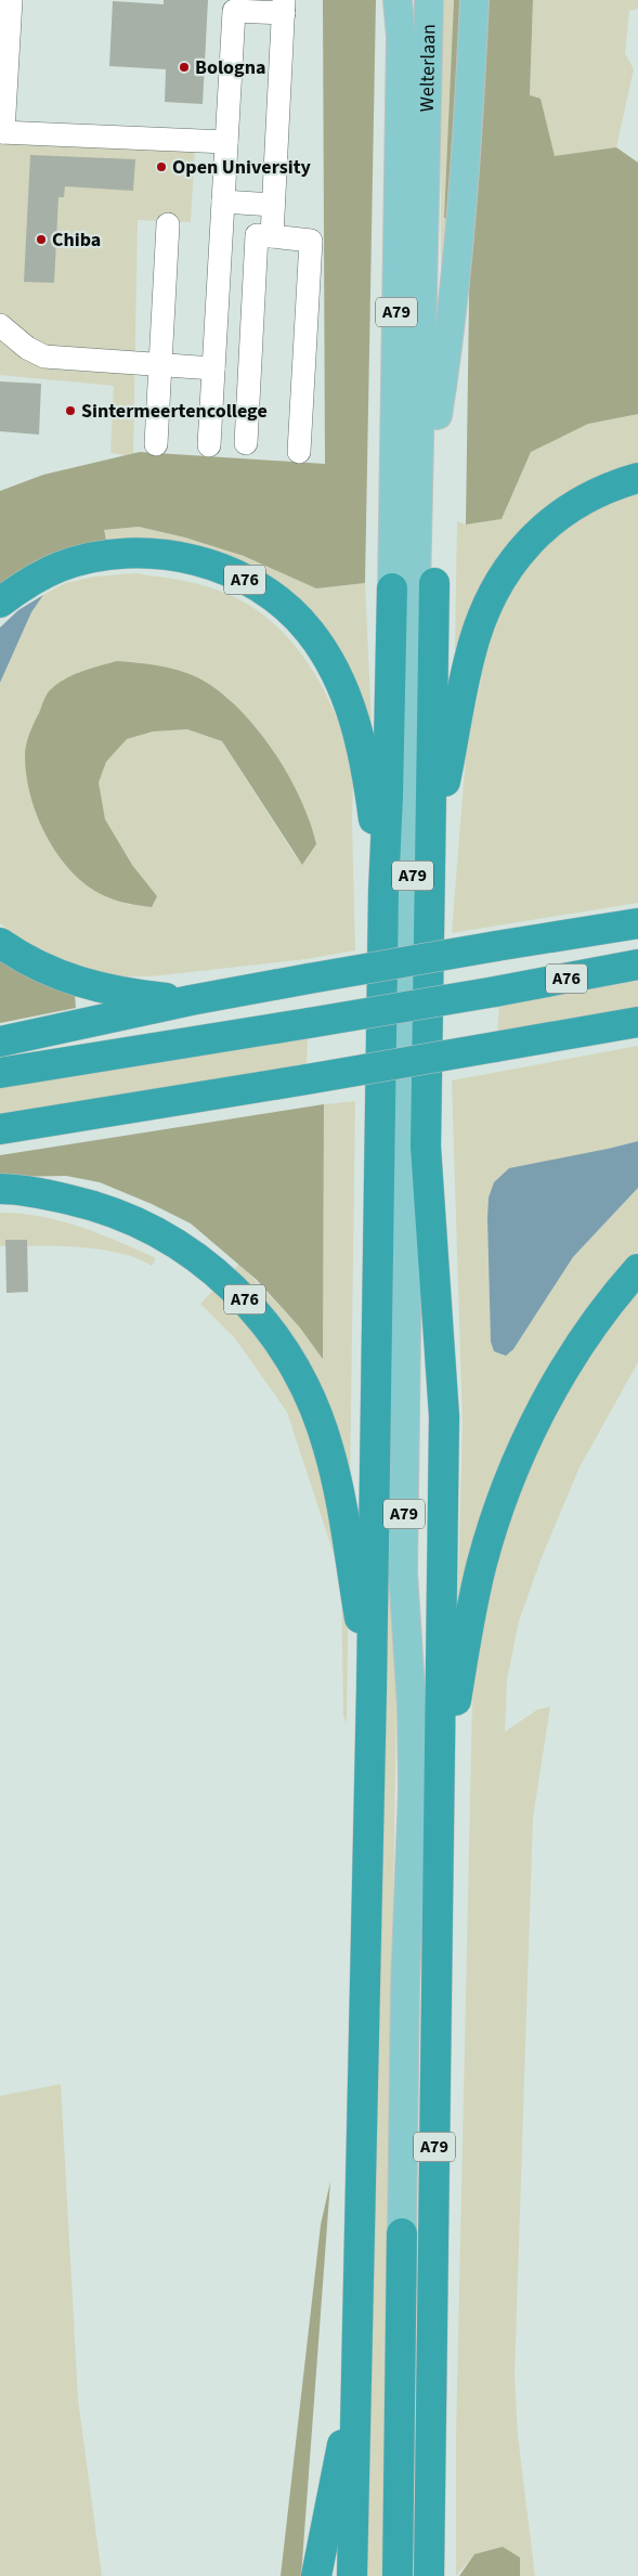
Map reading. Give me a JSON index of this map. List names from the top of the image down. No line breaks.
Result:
{"streets":{"highway":["A79","A76"],"main road":["Welterlaan"]},"crossings":[["Welterlaan","A79"],["A79","A76"]],"places":["Bologna","Open University","Chiba","Sintermeertencollege"]}
